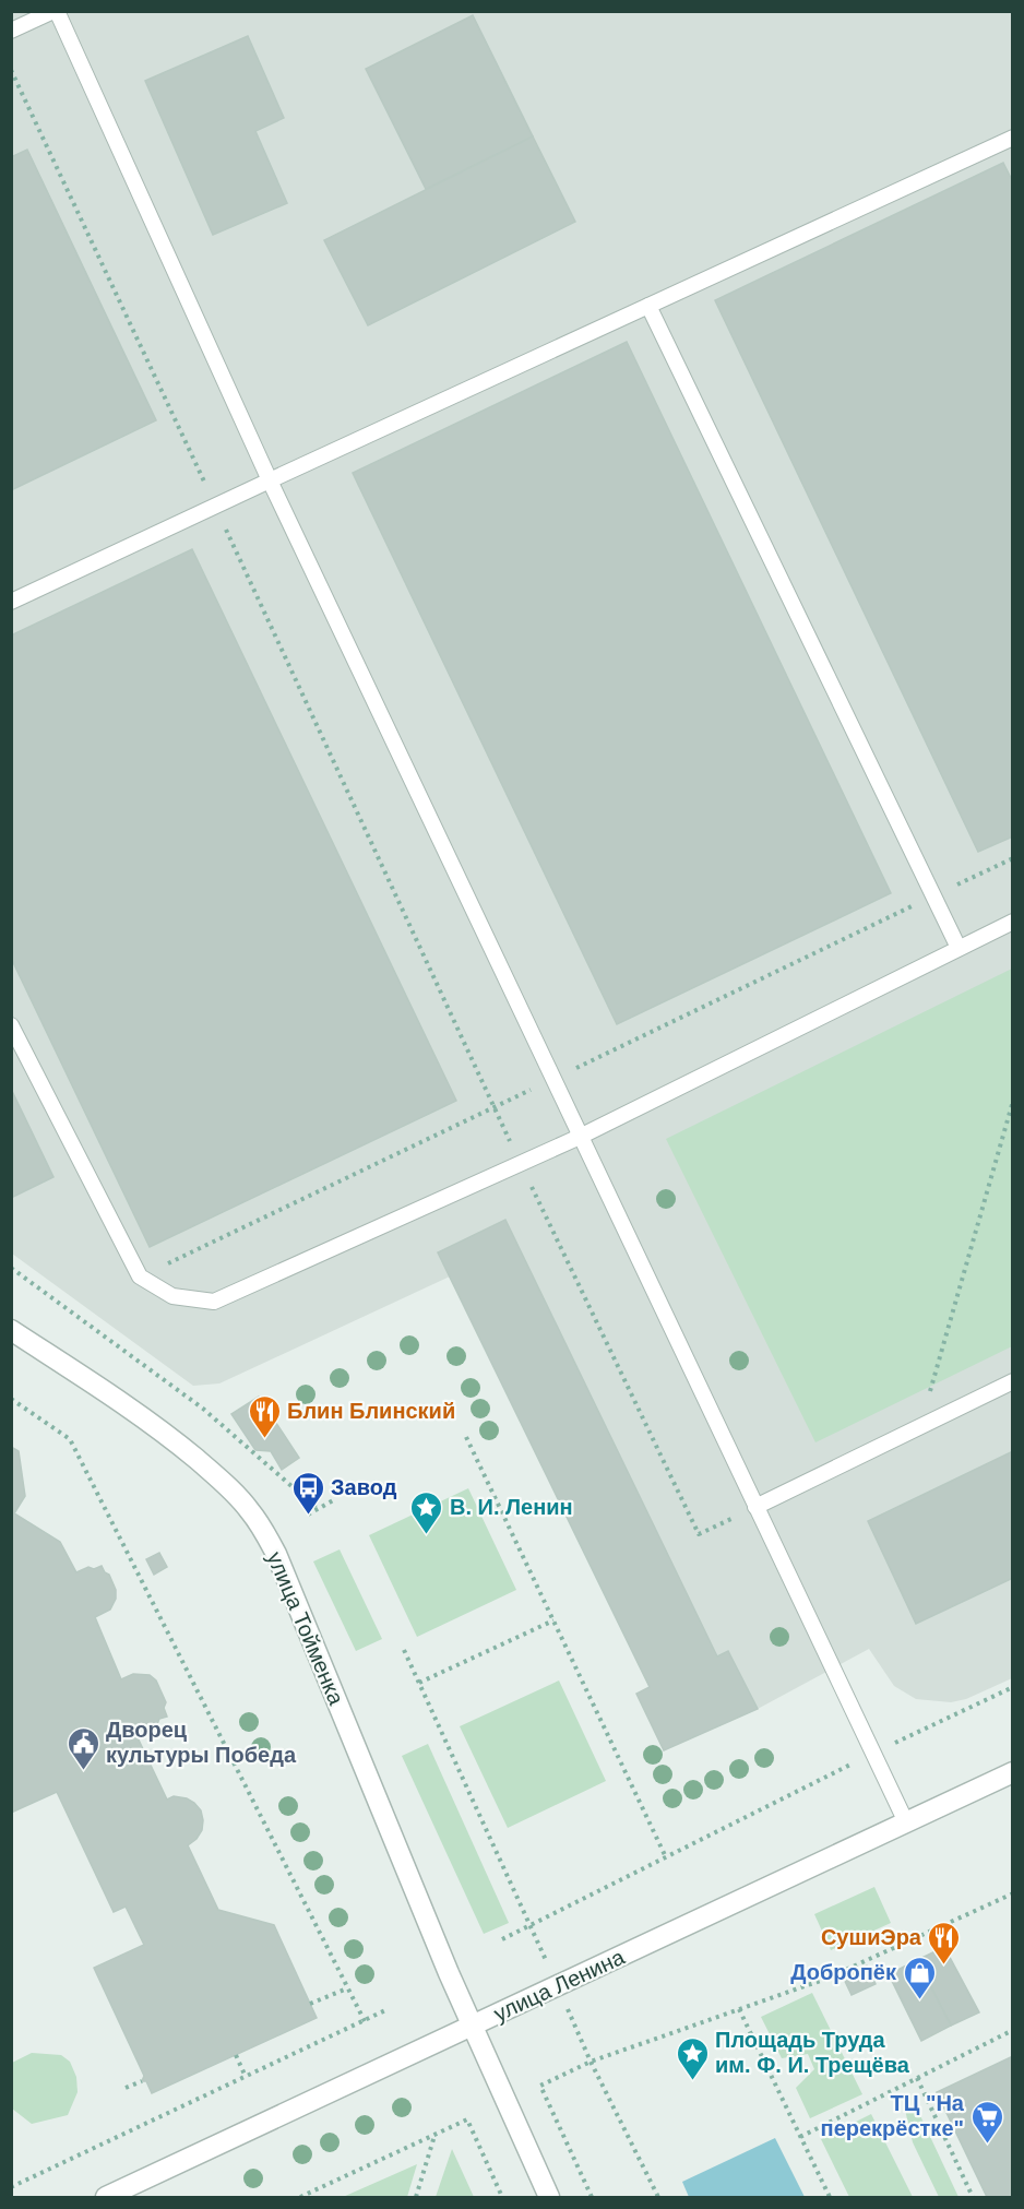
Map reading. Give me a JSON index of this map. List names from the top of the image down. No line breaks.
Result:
{"streets":{"street":["улица Тойменка","улица Ленина"]},"crossings":[["улица Тойменка","улица Ленина"]],"places":{"restaurant":["Блин Блинский","СушиЭра"],"bus stop":["Завод"],"place":["В. И. Ленин","Площадь Труда им. Ф. И. Трещёва"],"public building":["Дворец культуры Победа"],"shop":["Добропёк"],"supermarket":["ТЦ \"На перекрёстке\""]}}
